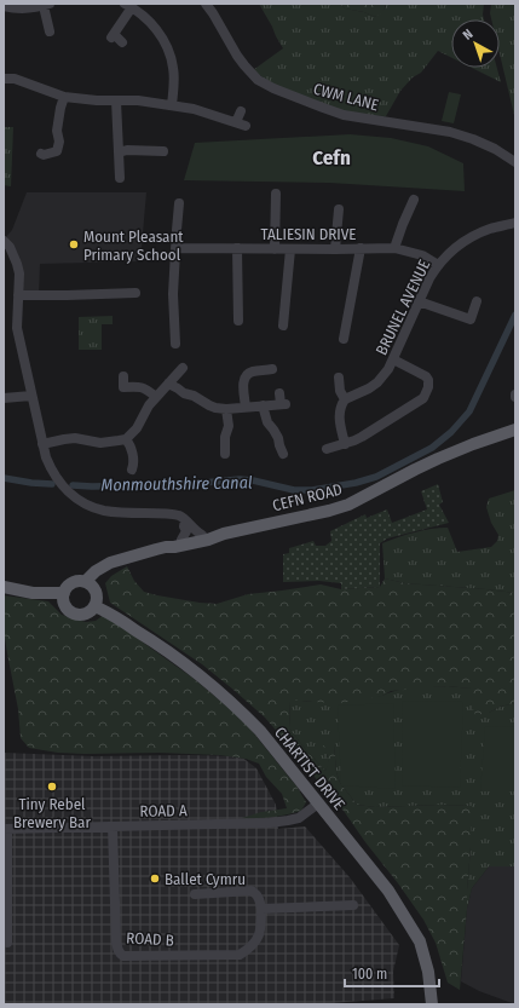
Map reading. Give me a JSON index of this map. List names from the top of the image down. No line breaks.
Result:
{"streets":{"main road":["CEFN ROAD","CHARTIST DRIVE"],"street":["CWM LANE","TALIESIN DRIVE","BRUNEL AVENUE","ROAD A","ROAD B"]},"crossings":[["TALIESIN DRIVE","BRUNEL AVENUE"],["CEFN ROAD","CHARTIST DRIVE"],["CHARTIST DRIVE","ROAD A"],["ROAD A","ROAD B"]],"districts":["Cefn"],"water":["Monmouthshire Canal"],"places":["Mount Pleasant Primary School","Tiny Rebel Brewery Bar","Ballet Cymru"],"scale_bar":"100 m","north":"top left"}
